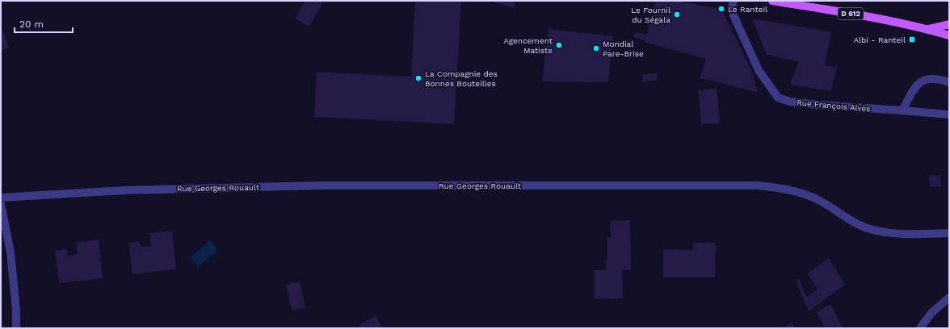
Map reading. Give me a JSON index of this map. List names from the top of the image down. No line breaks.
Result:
{"streets":{"main road":["D 612"],"street":["Rue François Alvès","Rue Georges Rouault"]},"places":{"other":["Le Ranteil","Le Fournil du Ségala","Agencement Matiste","Mondial Pare-Brise","La Compagnie des Bonnes Bouteilles"],"transit":["Albi - Ranteil"]},"scale_bar":"20 m"}
